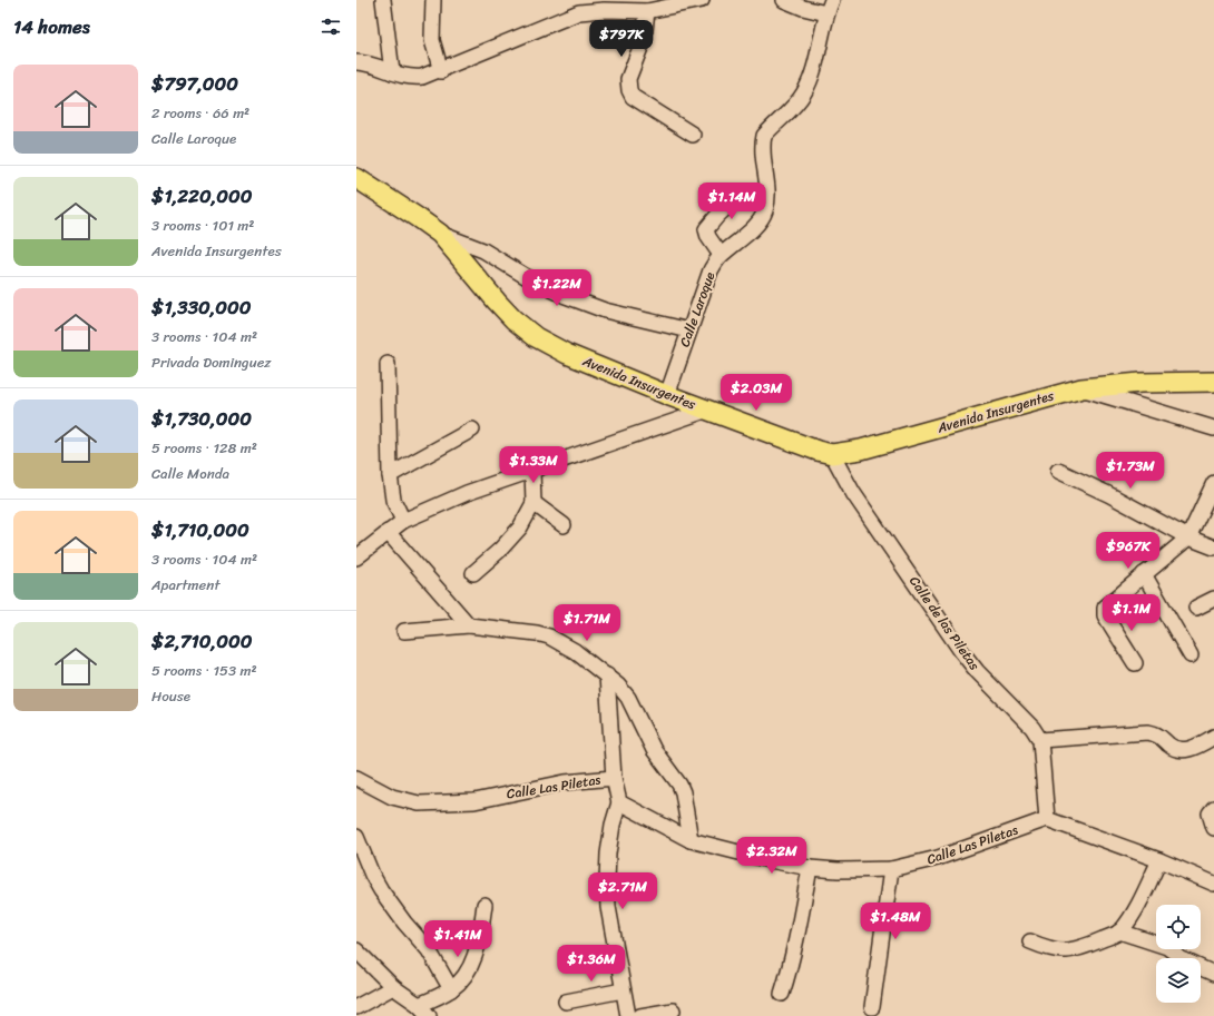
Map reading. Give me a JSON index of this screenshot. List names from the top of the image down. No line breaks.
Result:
{"streets":{"main road":["Avenida Insurgentes"],"street":["Calle Laroque","Calle de las Piletas","Calle Las Piletas"]},"crossings":[["Calle Laroque","Avenida Insurgentes"],["Avenida Insurgentes","Calle de las Piletas"]],"page":{"heading":"14 homes","price":["$797K","$1.14M","$1.22M","$2.03M","$1.33M","$1.73M","$967K","$1.1M","$1.71M","$2.32M","$2.71M","$1.48M","$1.41M","$1.36M"],"list":[{"name":"$797,000","note":"2 rooms · 66 m² · Calle Laroque"},{"name":"$1,220,000","note":"3 rooms · 101 m² · Avenida Insurgentes"},{"name":"$1,330,000","note":"3 rooms · 104 m² · Privada Dominguez"},{"name":"$1,730,000","note":"5 rooms · 128 m² · Calle Monda"},{"name":"$1,710,000","note":"3 rooms · 104 m² · Apartment"},{"name":"$2,710,000","note":"5 rooms · 153 m² · House"}]}}
